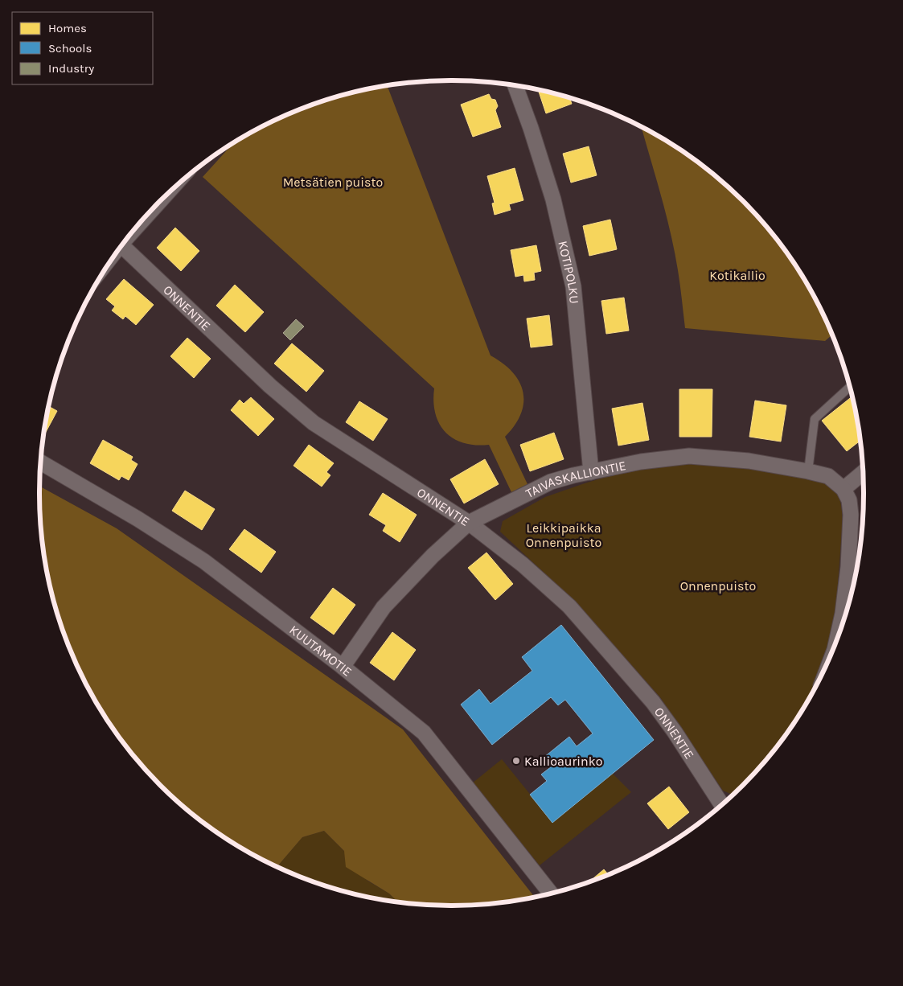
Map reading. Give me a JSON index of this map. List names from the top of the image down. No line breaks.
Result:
{"streets":{"street":["KOTIPOLKU","ONNENTIE","TAIVASKALLIONTIE","KUUTAMOTIE"]},"crossings":[["KOTIPOLKU","TAIVASKALLIONTIE"],["ONNENTIE","TAIVASKALLIONTIE"],["TAIVASKALLIONTIE","KUUTAMOTIE"]],"parks":["Metsätien puisto","Kotikallio","Leikkipaikka Onnenpuisto","Onnenpuisto"],"places":["Kallioaurinko"],"legend":["Homes","Schools","Industry"]}
